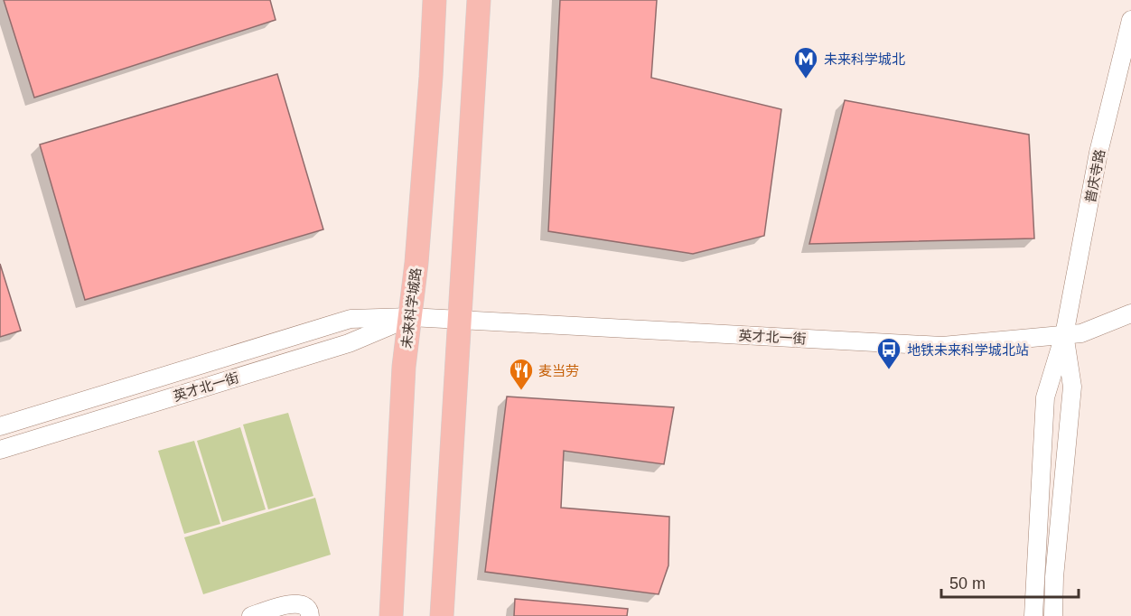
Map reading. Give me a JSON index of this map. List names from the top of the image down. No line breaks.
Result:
{"streets":{"main road":["未来科学城路"],"street":["普庆寺路","英才北一街"]},"crossings":[["普庆寺路","英才北一街"],["未来科学城路","英才北一街"]],"places":{"metro station":["未来科学城北"],"bus stop":["地铁未来科学城北站"],"restaurant":["麦当劳"]},"scale_bar":"50 m"}
